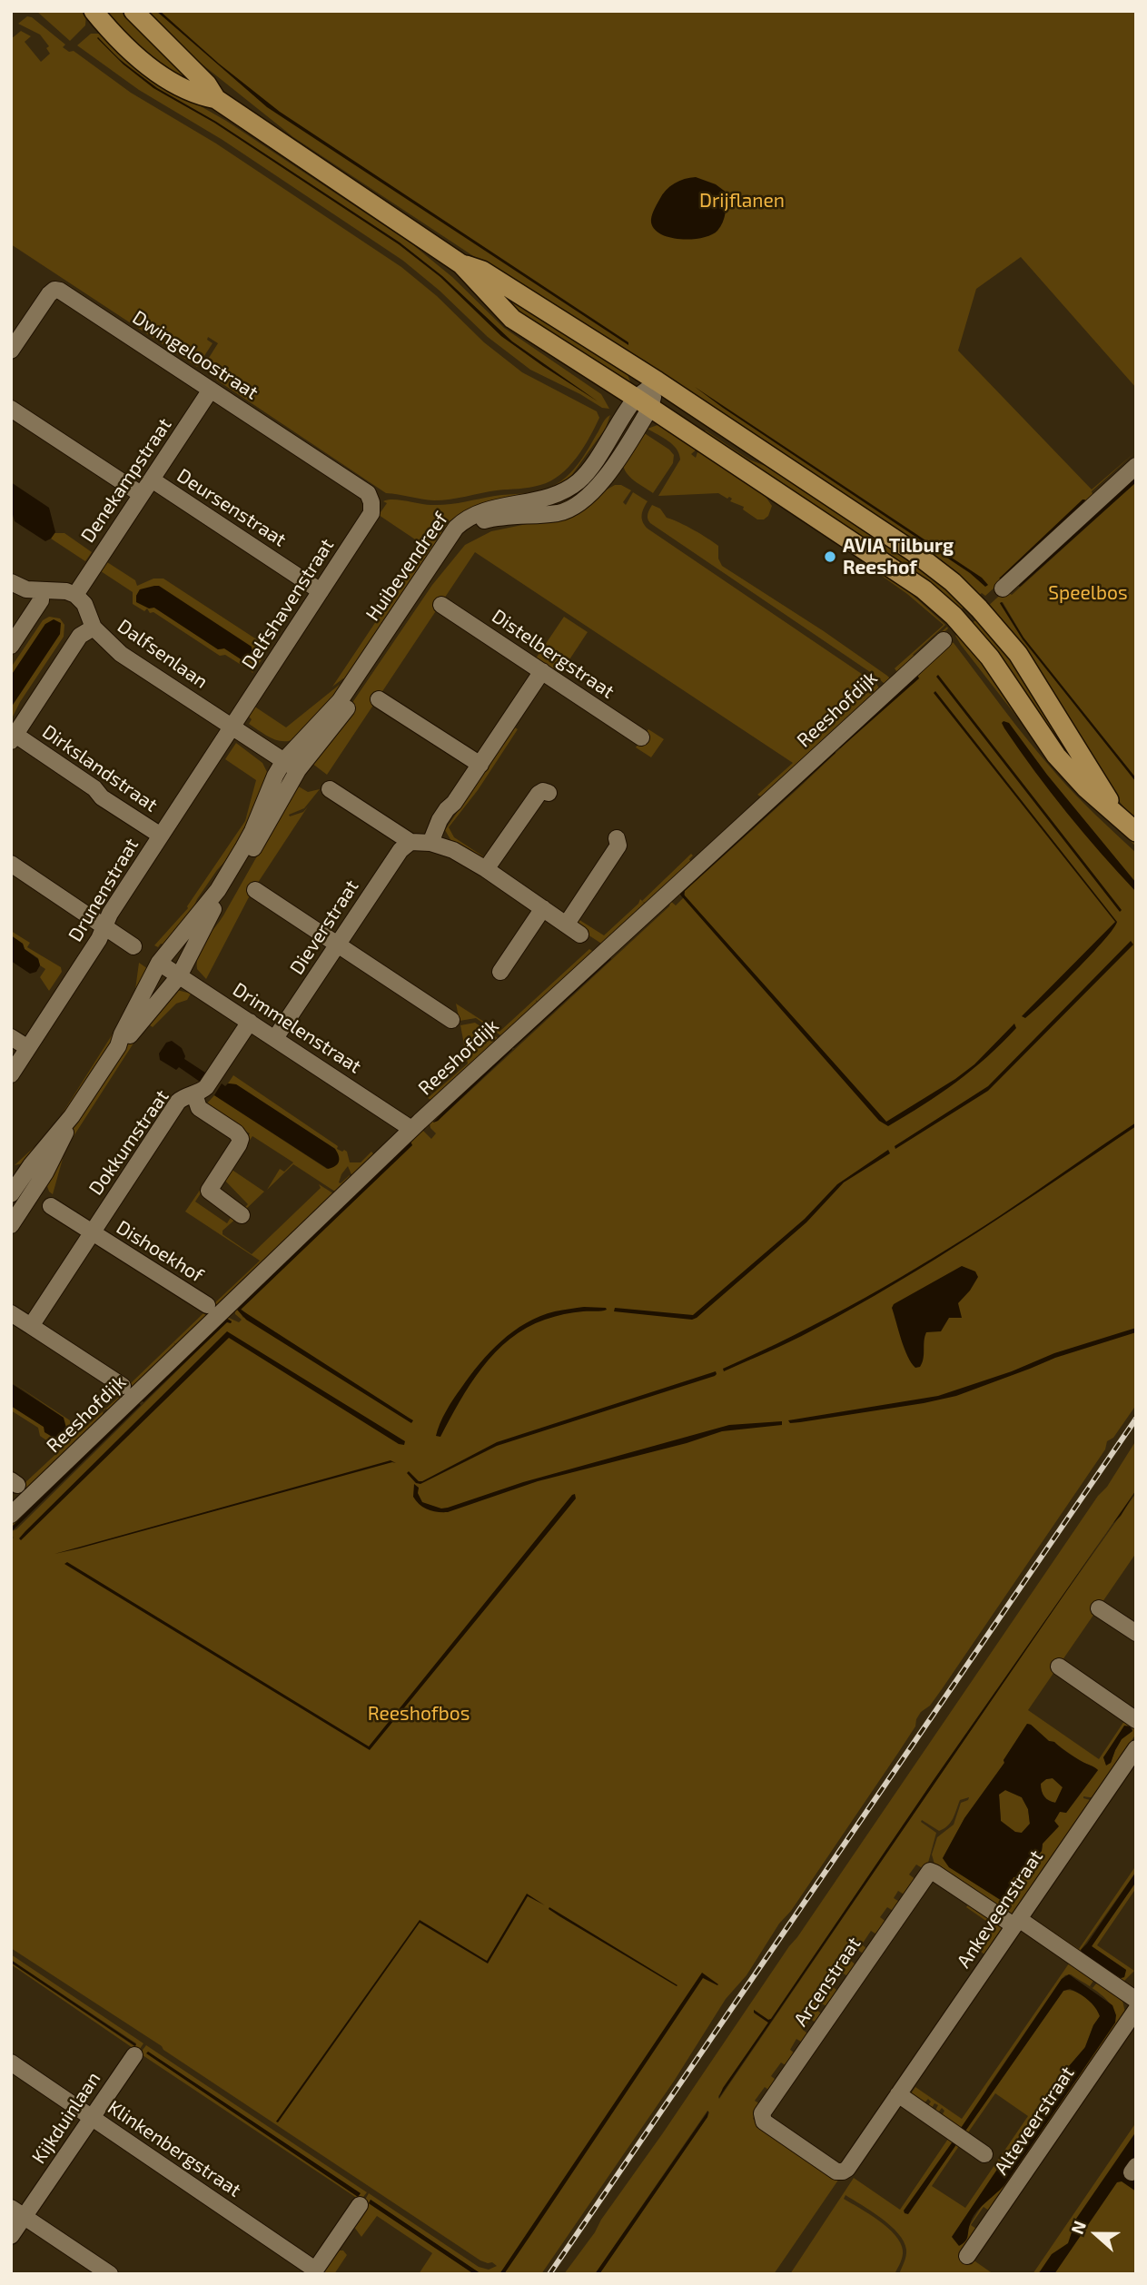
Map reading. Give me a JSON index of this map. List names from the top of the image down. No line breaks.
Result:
{"streets":{"street":["Dwingeloostraat","Denekampstraat","Deursenstraat","Huibevendreef","Delfshavenstraat","Dalfsenlaan","Distelbergstraat","Reeshofdijk","Dirkslandstraat","Drunenstraat","Dieverstraat","Drimmelenstraat","Dokkumstraat","Dishoekhof","Ankeveenstraat","Arcenstraat","Kijkduinlaan","Alteveerstraat","Klinkenbergstraat"]},"crossings":[["Dwingeloostraat","Denekampstraat"],["Dwingeloostraat","Delfshavenstraat"],["Denekampstraat","Deursenstraat"],["Denekampstraat","Dalfsenlaan"],["Deursenstraat","Delfshavenstraat"],["Huibevendreef","Dalfsenlaan"],["Huibevendreef","Drimmelenstraat"],["Delfshavenstraat","Dalfsenlaan"],["Delfshavenstraat","Drunenstraat"],["Dalfsenlaan","Drunenstraat"],["Reeshofdijk","Drimmelenstraat"],["Dirkslandstraat","Drunenstraat"],["Dieverstraat","Drimmelenstraat"],["Drimmelenstraat","Dokkumstraat"],["Dokkumstraat","Dishoekhof"],["Ankeveenstraat","Arcenstraat"],["Kijkduinlaan","Klinkenbergstraat"]],"parks":["Drijflanen","Speelbos","Reeshofbos"],"places":["AVIA Tilburg Reeshof"],"north":"left"}
